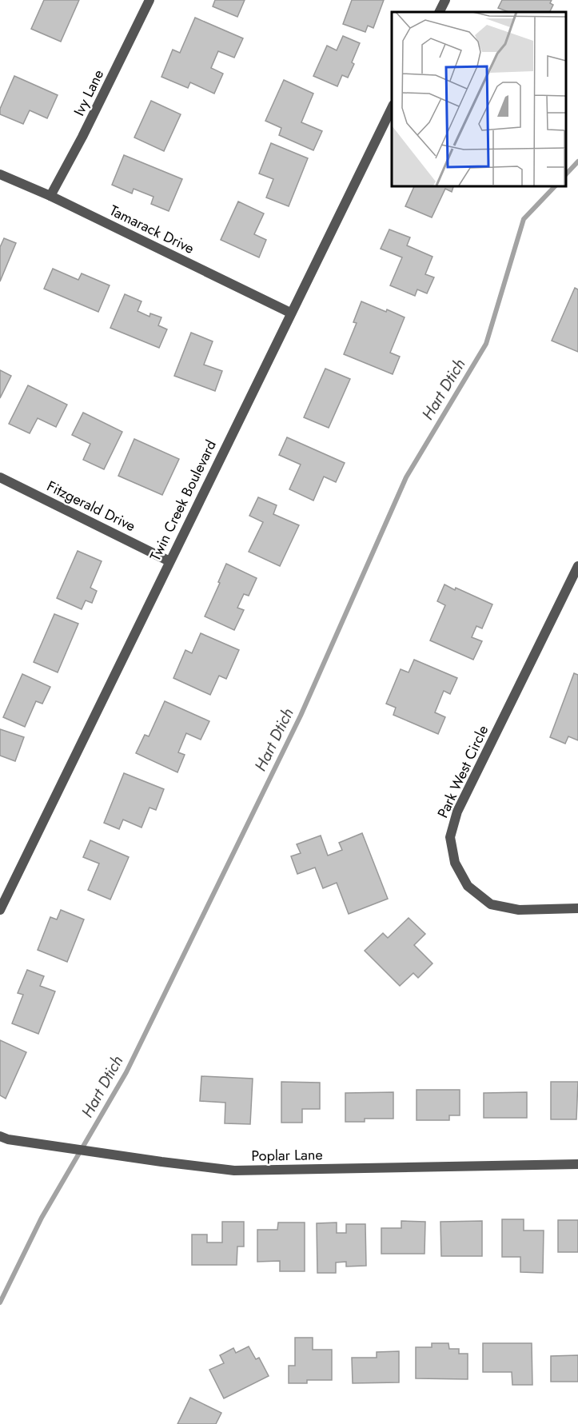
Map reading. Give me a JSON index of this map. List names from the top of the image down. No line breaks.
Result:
{"streets":{"street":["Ivy Lane","Tamarack Drive","Twin Creek Boulevard","Fitzgerald Drive","Park West Circle","Poplar Lane"]},"crossings":[["Ivy Lane","Tamarack Drive"],["Tamarack Drive","Twin Creek Boulevard"],["Twin Creek Boulevard","Fitzgerald Drive"]],"water":["Hart Dtich"]}
